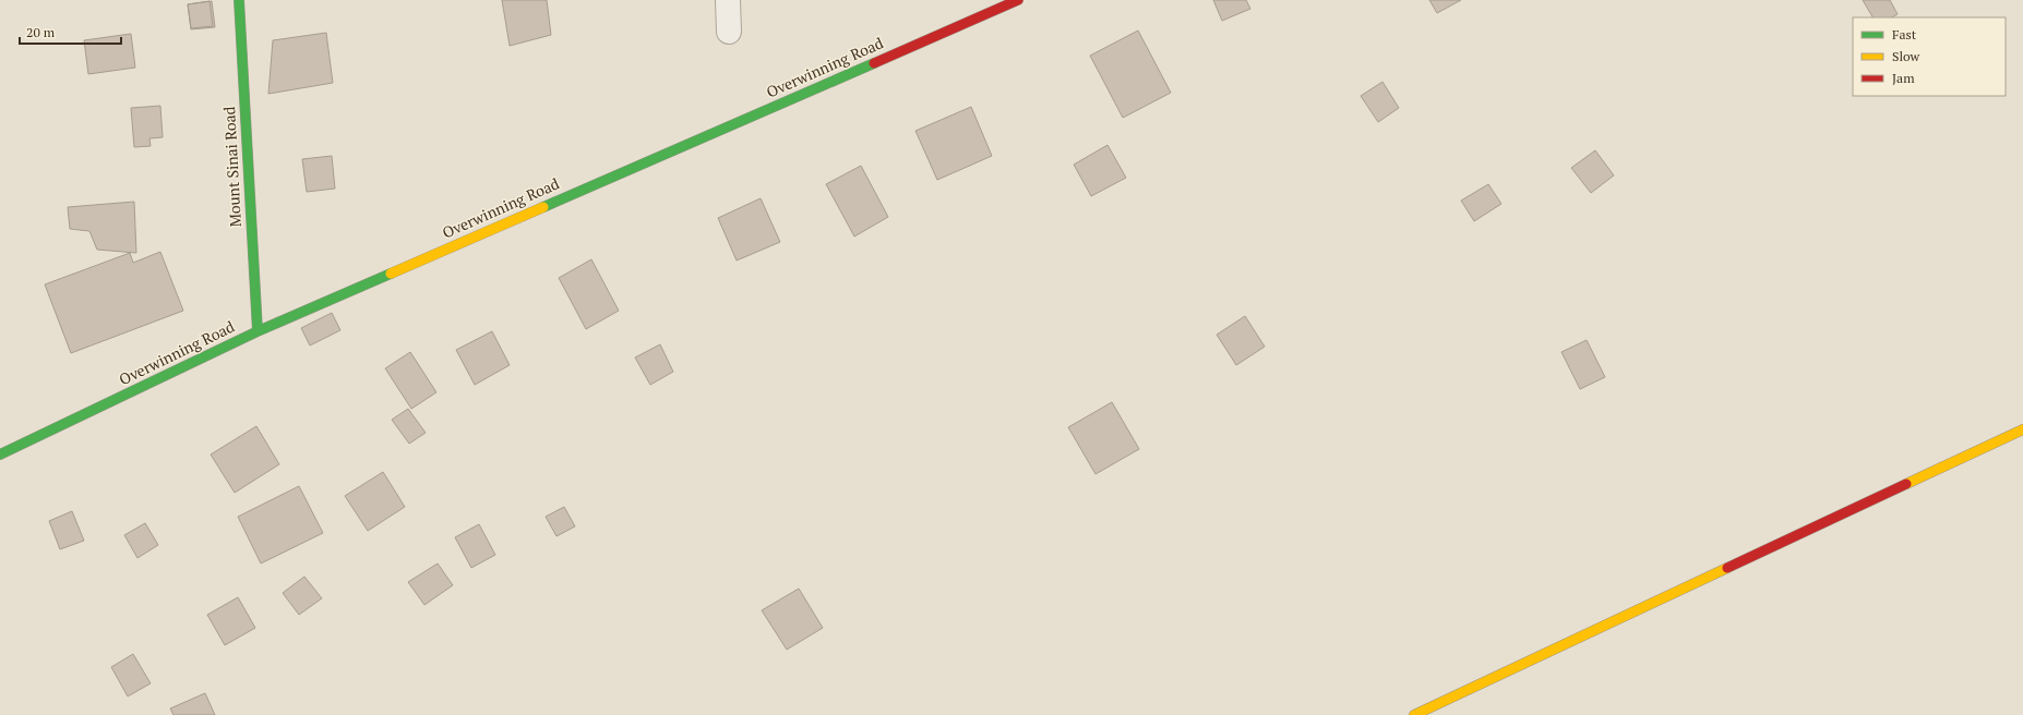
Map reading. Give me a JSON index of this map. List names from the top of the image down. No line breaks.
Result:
{"streets":{"street":["Overwinning Road","Mount Sinai Road"]},"crossings":[["Overwinning Road","Mount Sinai Road"]],"legend":["Fast","Slow","Jam"],"scale_bar":"20 m"}
